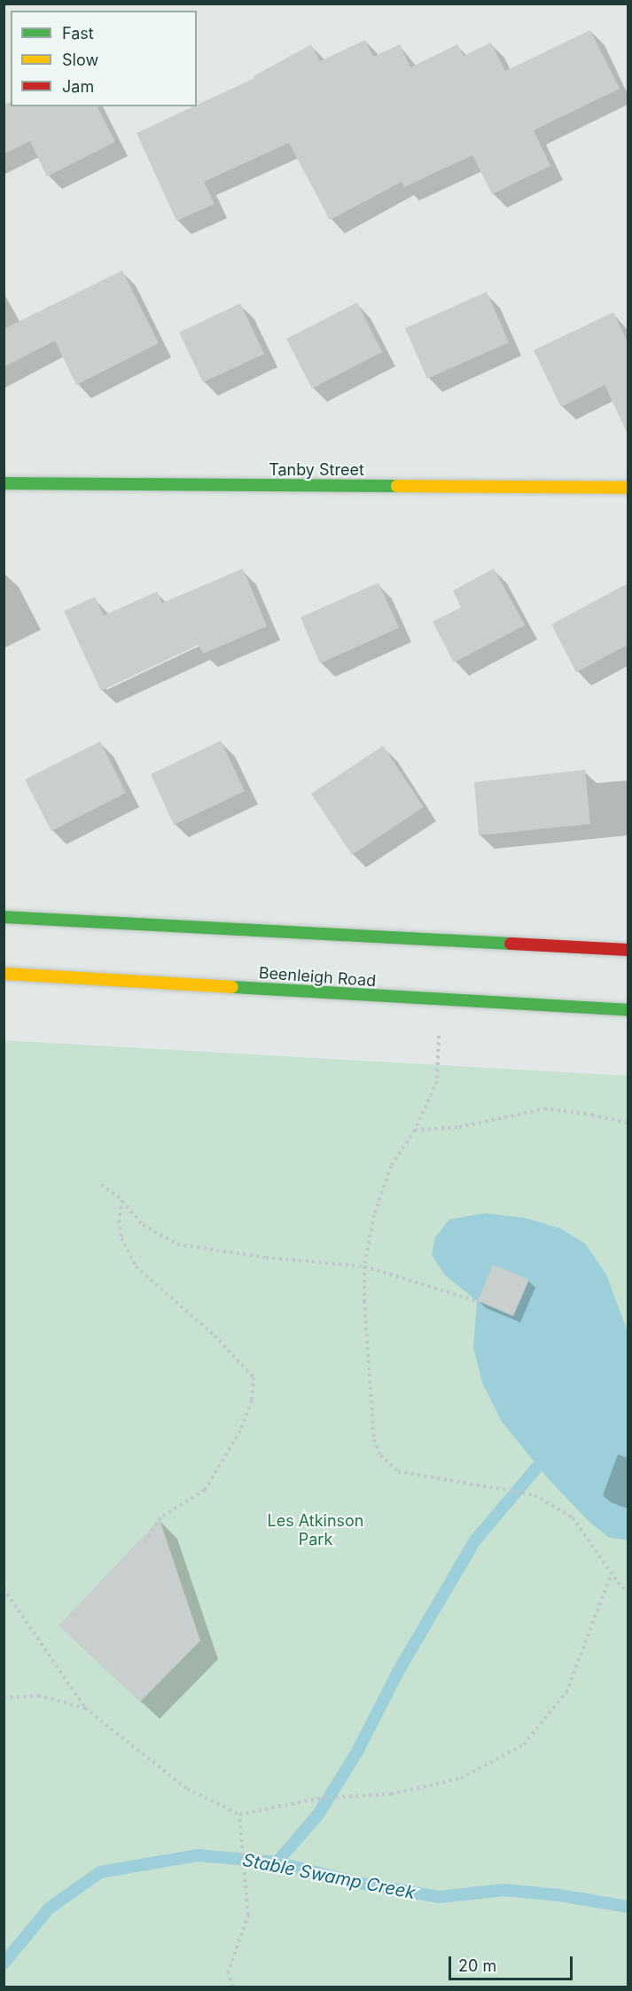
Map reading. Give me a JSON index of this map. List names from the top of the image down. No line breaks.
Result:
{"streets":{"main road":["Tanby Street","Beenleigh Road"]},"water":["Stable Swamp Creek"],"parks":["Les Atkinson Park"],"legend":["Fast","Slow","Jam"],"scale_bar":"20 m"}
